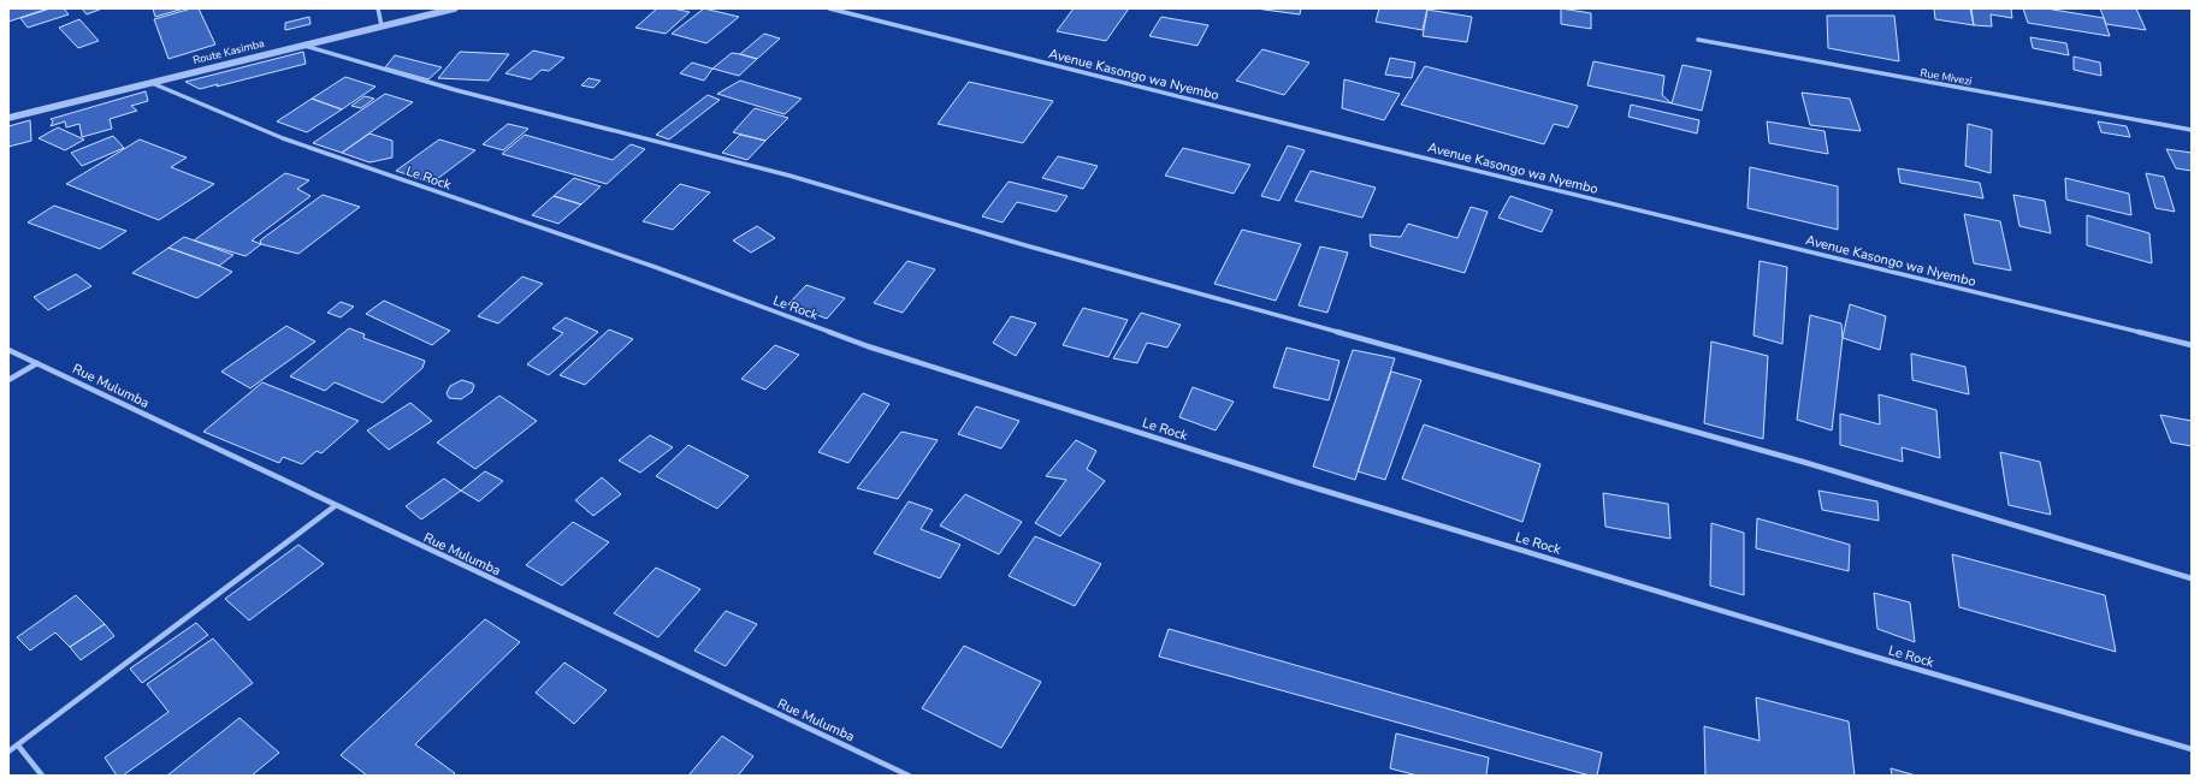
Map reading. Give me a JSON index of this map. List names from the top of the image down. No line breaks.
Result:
{"streets":{"street":["Route Kasimba","Avenue Kasongo wa Nyembo","Rue Mivezi","Le Rock","Rue Mulumba"]},"crossings":[["Route Kasimba","Le Rock"]]}
